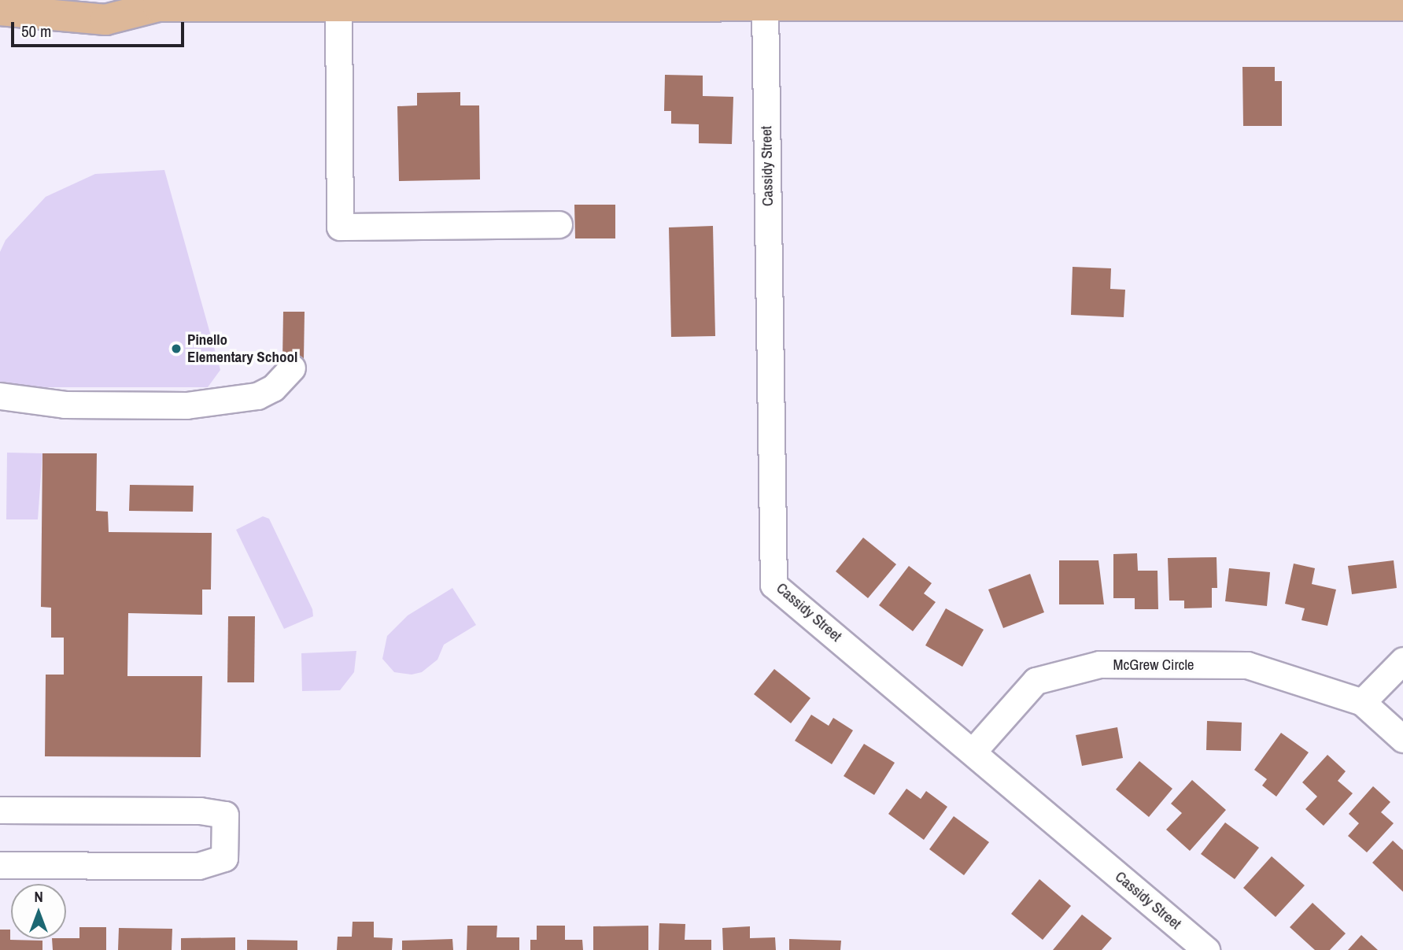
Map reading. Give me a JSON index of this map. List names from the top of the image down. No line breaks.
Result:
{"streets":{"street":["Cassidy Street","McGrew Circle"]},"crossings":[["Cassidy Street","McGrew Circle"]],"places":["Pinello Elementary School"],"scale_bar":"50 m","north":"top"}
